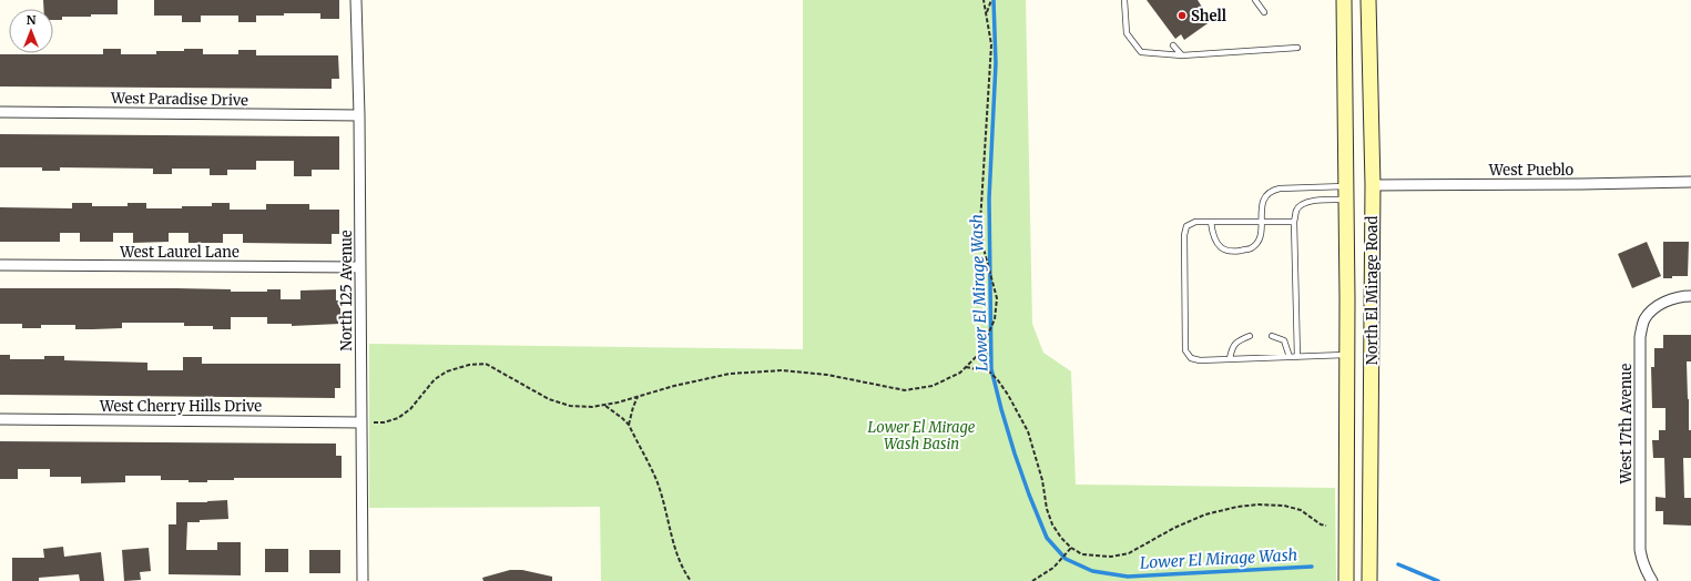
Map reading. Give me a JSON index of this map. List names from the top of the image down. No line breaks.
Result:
{"streets":{"main road":["North El Mirage Road"],"street":["West Paradise Drive","West Pueblo","West Laurel Lane","North 125 Avenue","West Cherry Hills Drive","West 17th Avenue"]},"crossings":[["West Paradise Drive","North 125 Avenue"],["West Pueblo","North El Mirage Road"],["West Laurel Lane","North 125 Avenue"],["North 125 Avenue","West Cherry Hills Drive"]],"water":["Lower El Mirage Wash"],"parks":["Lower El Mirage Wash Basin"],"places":["Shell"],"north":"top"}
